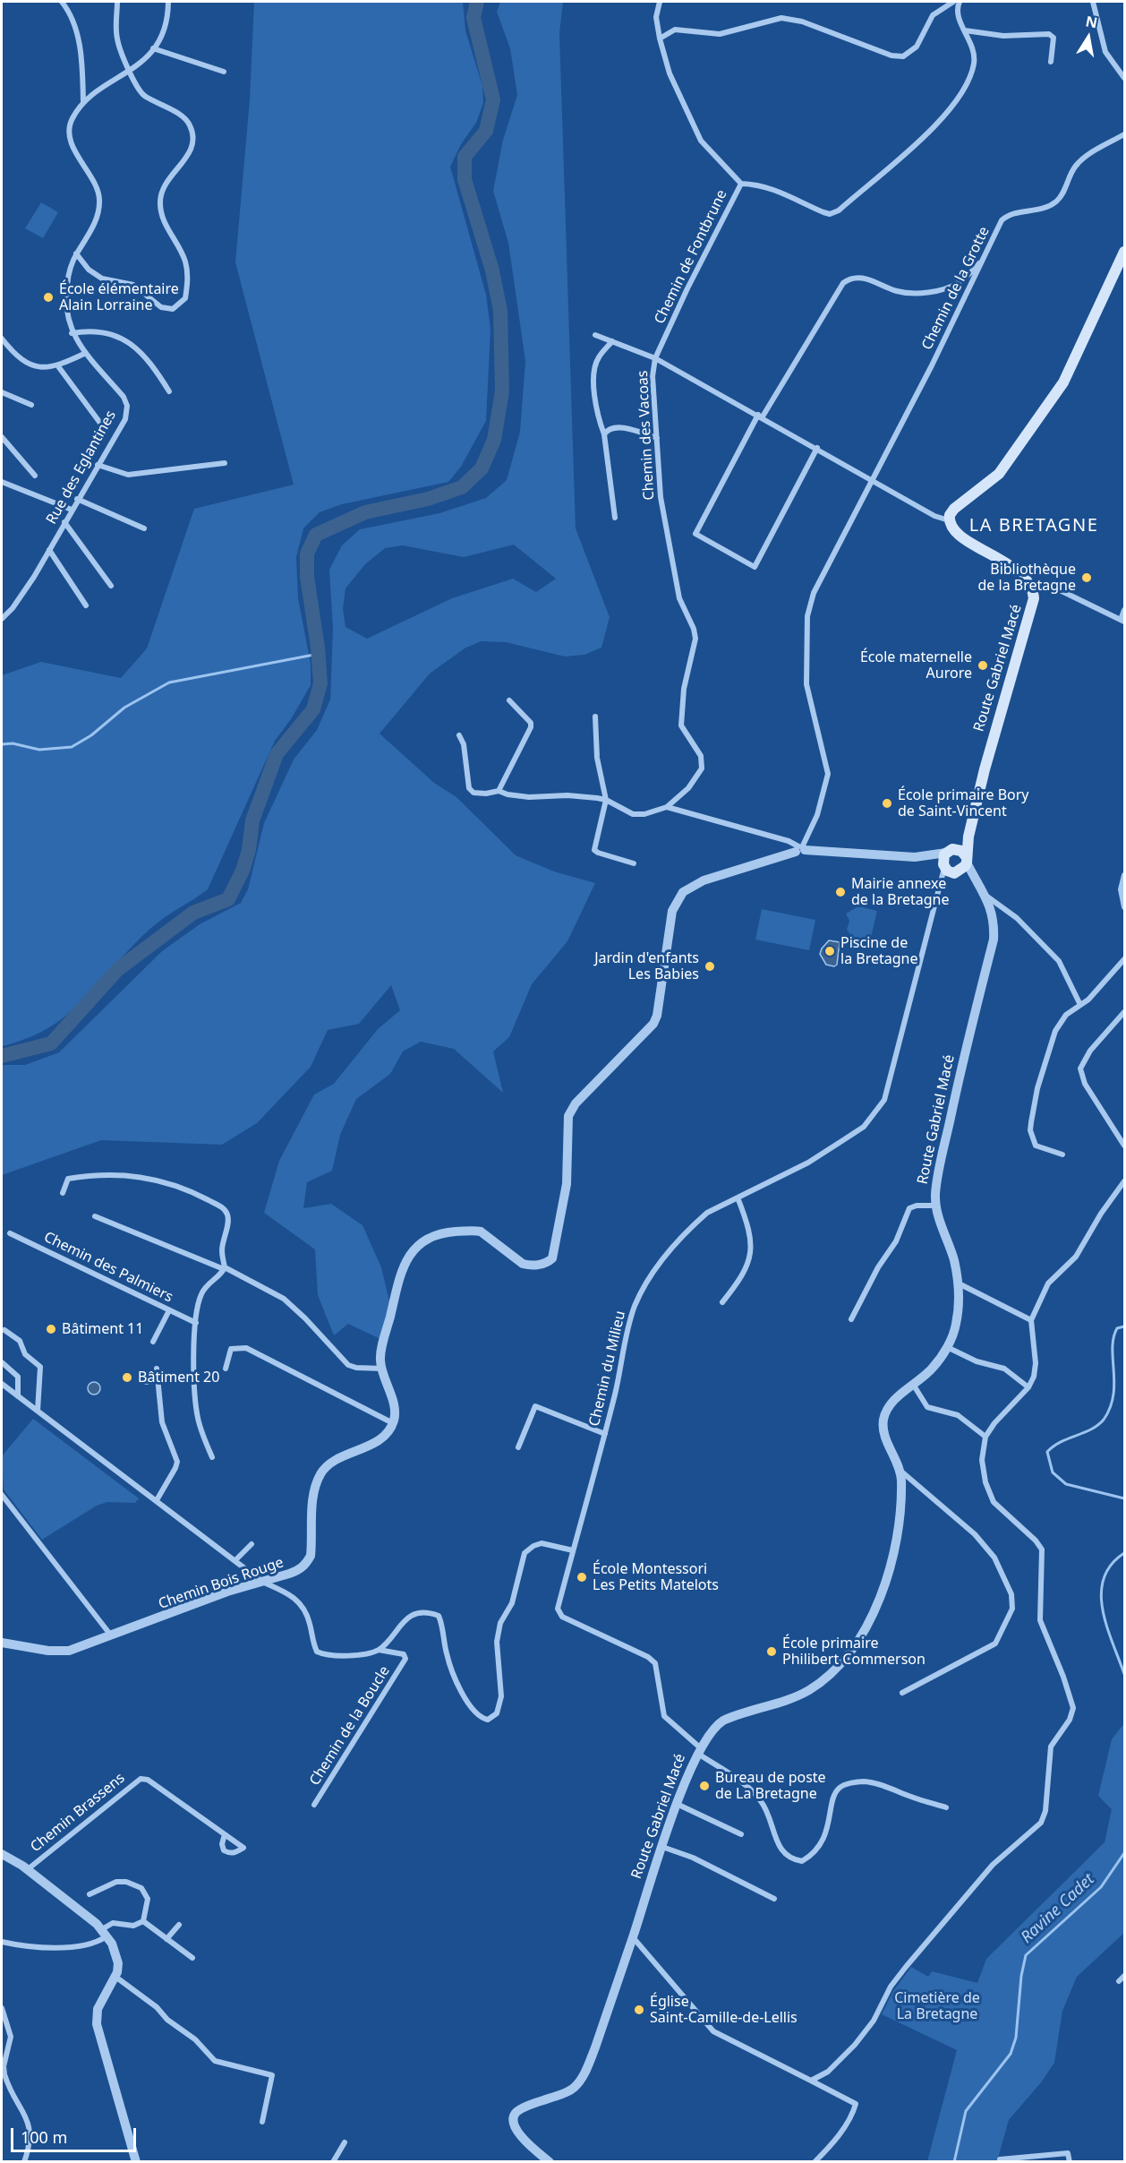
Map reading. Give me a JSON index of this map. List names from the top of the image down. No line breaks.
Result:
{"streets":{"main road":["Route Gabriel Macé"],"street":["Chemin de Fontbrune","Chemin de la Grotte","Chemin des Vacoas","Rue des Eglantines","Chemin des Palmiers","Chemin du Milieu","Chemin Bois Rouge","Chemin de la Boucle","Chemin Brassens"]},"crossings":[["Chemin de Fontbrune","Chemin des Vacoas"],["Route Gabriel Macé","Chemin du Milieu"],["Chemin du Milieu","Chemin de la Boucle"],["Chemin Bois Rouge","Chemin de la Boucle"]],"districts":["LA BRETAGNE"],"water":["Ravine Cadet"],"parks":["Cimetière de La Bretagne"],"places":["École élémentaire Alain Lorraine","Bibliothèque de la Bretagne","École maternelle Aurore","École primaire Bory de Saint-Vincent","Mairie annexe de la Bretagne","Piscine de la Bretagne","Jardin d'enfants Les Babies","Bâtiment 11","Bâtiment 20","École Montessori Les Petits Matelots","École primaire Philibert Commerson","Bureau de poste de La Bretagne","Église Saint-Camille-de-Lellis"],"scale_bar":"100 m","north":"top"}
